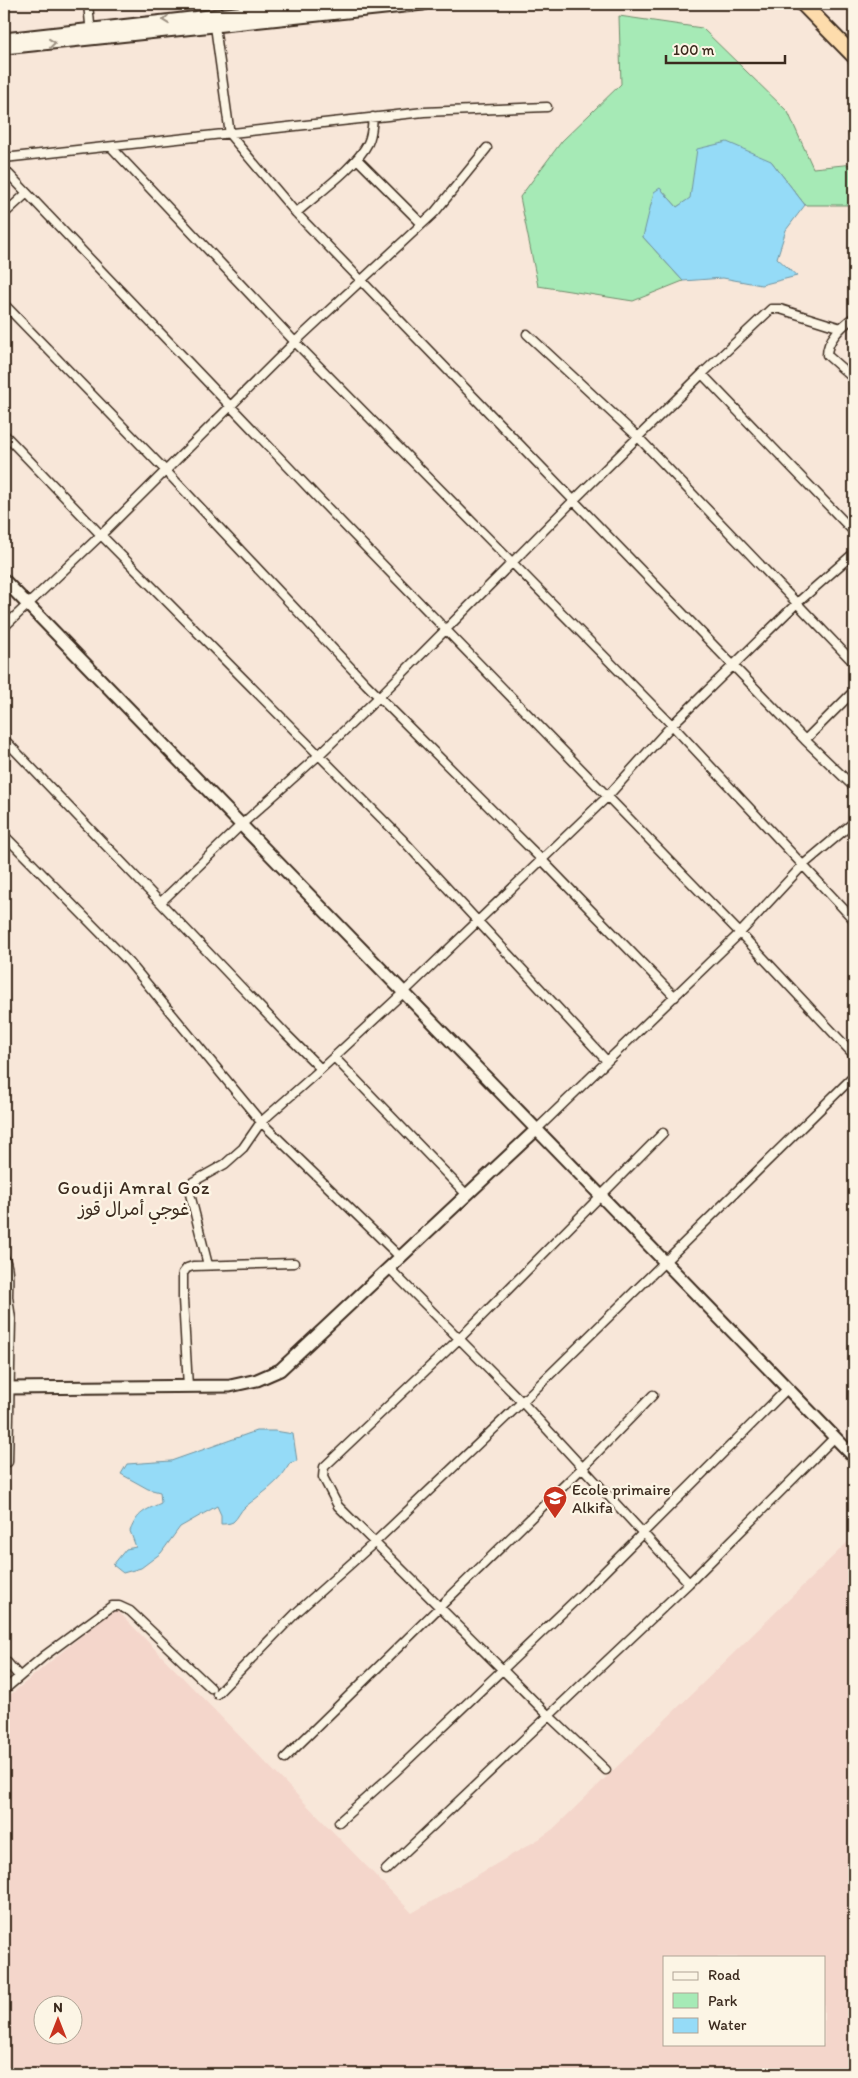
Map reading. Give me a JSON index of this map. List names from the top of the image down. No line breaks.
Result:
{"districts":["Goudji Amral Goz غوجي أمرال قوز"],"places":{"school or university":["Ecole primaire Alkifa"]},"legend":["Road","Park","Water"],"scale_bar":"100 m","north":"top"}
